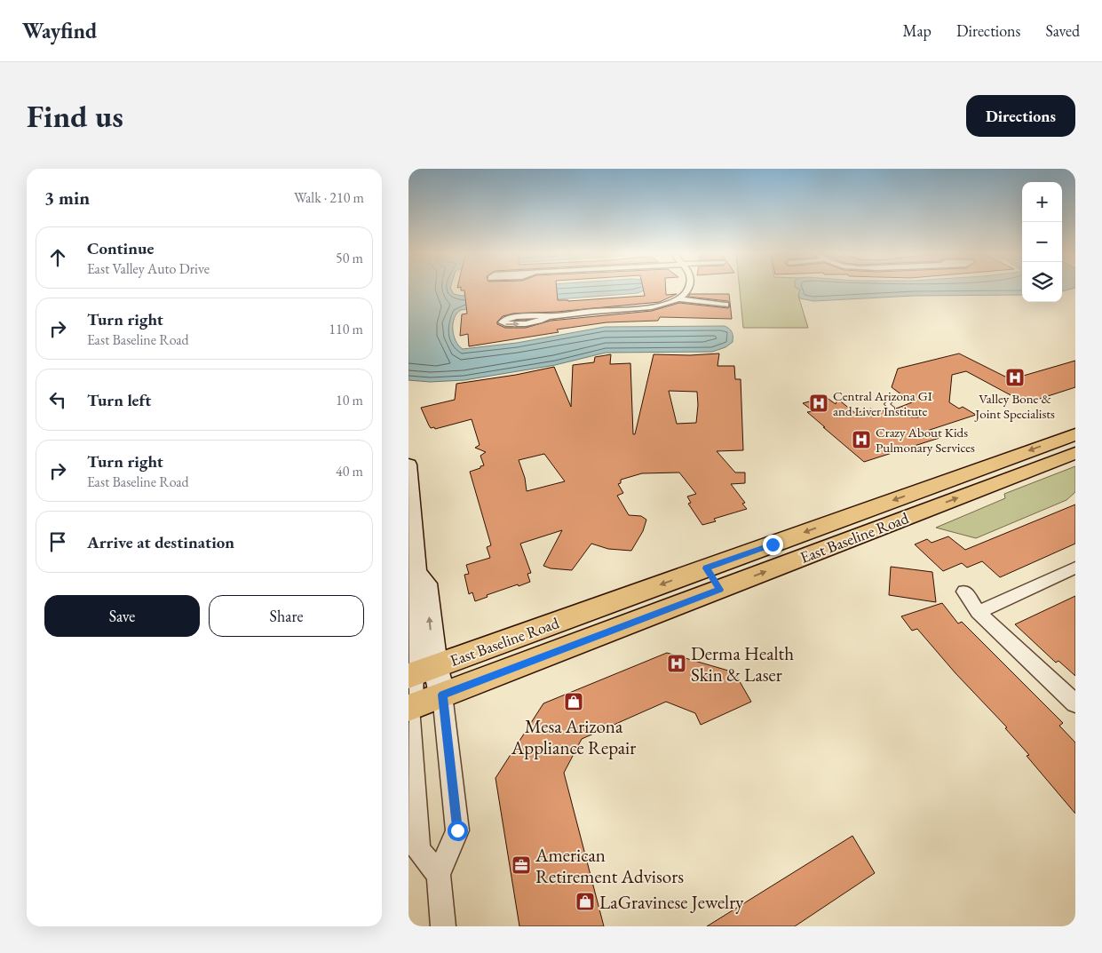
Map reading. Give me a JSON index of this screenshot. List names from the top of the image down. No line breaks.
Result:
{"streets":{"main road":["East Baseline Road"]},"places":{"hospital":["Valley Bone & Joint Specialists","Central Arizona GI and Liver Institute","Crazy About Kids Pulmonary Services","Derma Health Skin & Laser"],"shop":["Mesa Arizona Appliance Repair","LaGravinese Jewelry"],"office":["American Retirement Advisors"]},"page":{"header":"Wayfind","nav":["Map","Directions","Saved"],"buttons":["Directions",["Save","Share"]],"title":"Find us","heading":["3 min","Walk · 210 m"],"map_buttons":["+","−"],"list":[["Continue","East Valley Auto Drive","50 m"],["Turn right","East Baseline Road","110 m"],["Turn left","10 m"],["Turn right","East Baseline Road","40 m"],"Arrive at destination"]}}
